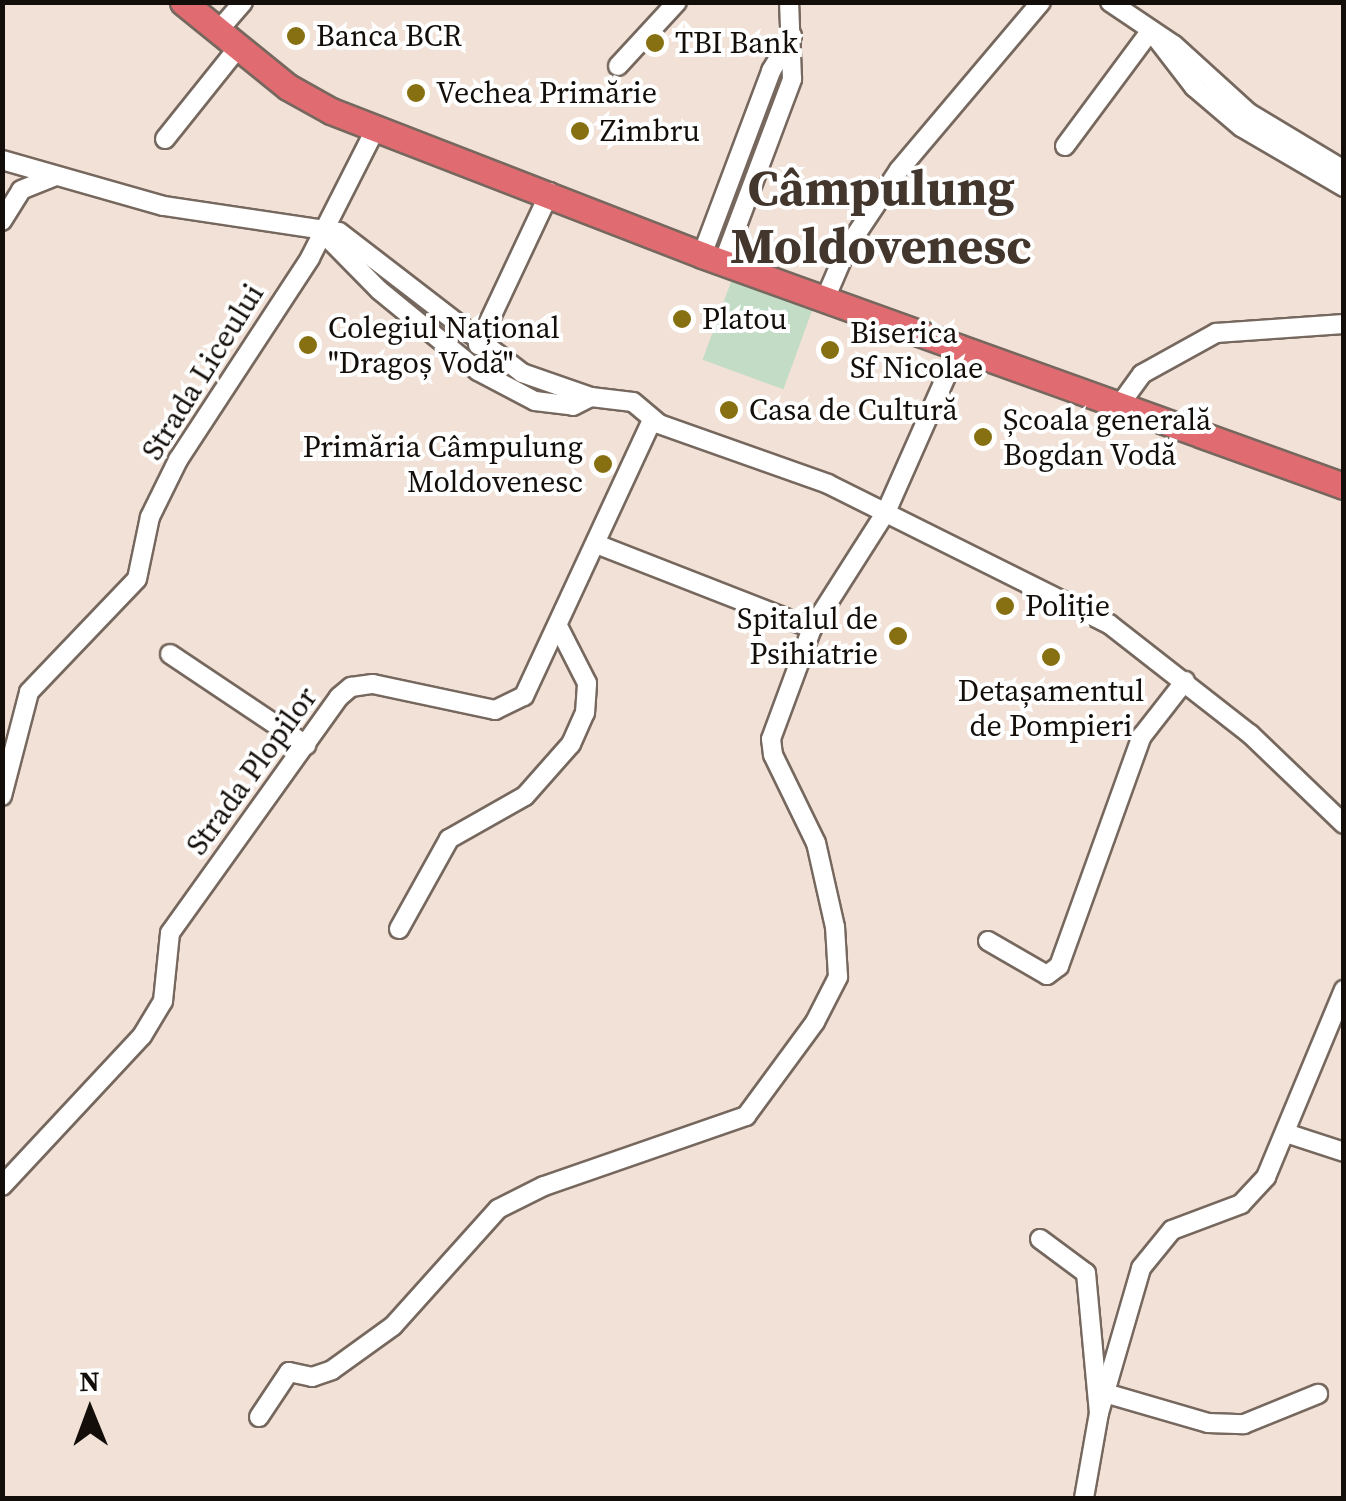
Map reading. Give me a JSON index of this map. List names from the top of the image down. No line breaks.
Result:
{"streets":{"street":["Strada Liceului","Strada Plopilor"]},"districts":["Câmpulung Moldovenesc"],"places":["Banca BCR","TBI Bank","Vechea Primărie","Zimbru","Platou","Colegiul Național \"Dragoș Vodă\"","Biserica Sf Nicolae","Casa de Cultură","Școala generală Bogdan Vodă","Primăria Câmpulung Moldovenesc","Poliție","Spitalul de Psihiatrie","Detașamentul de Pompieri"],"north":"top"}
